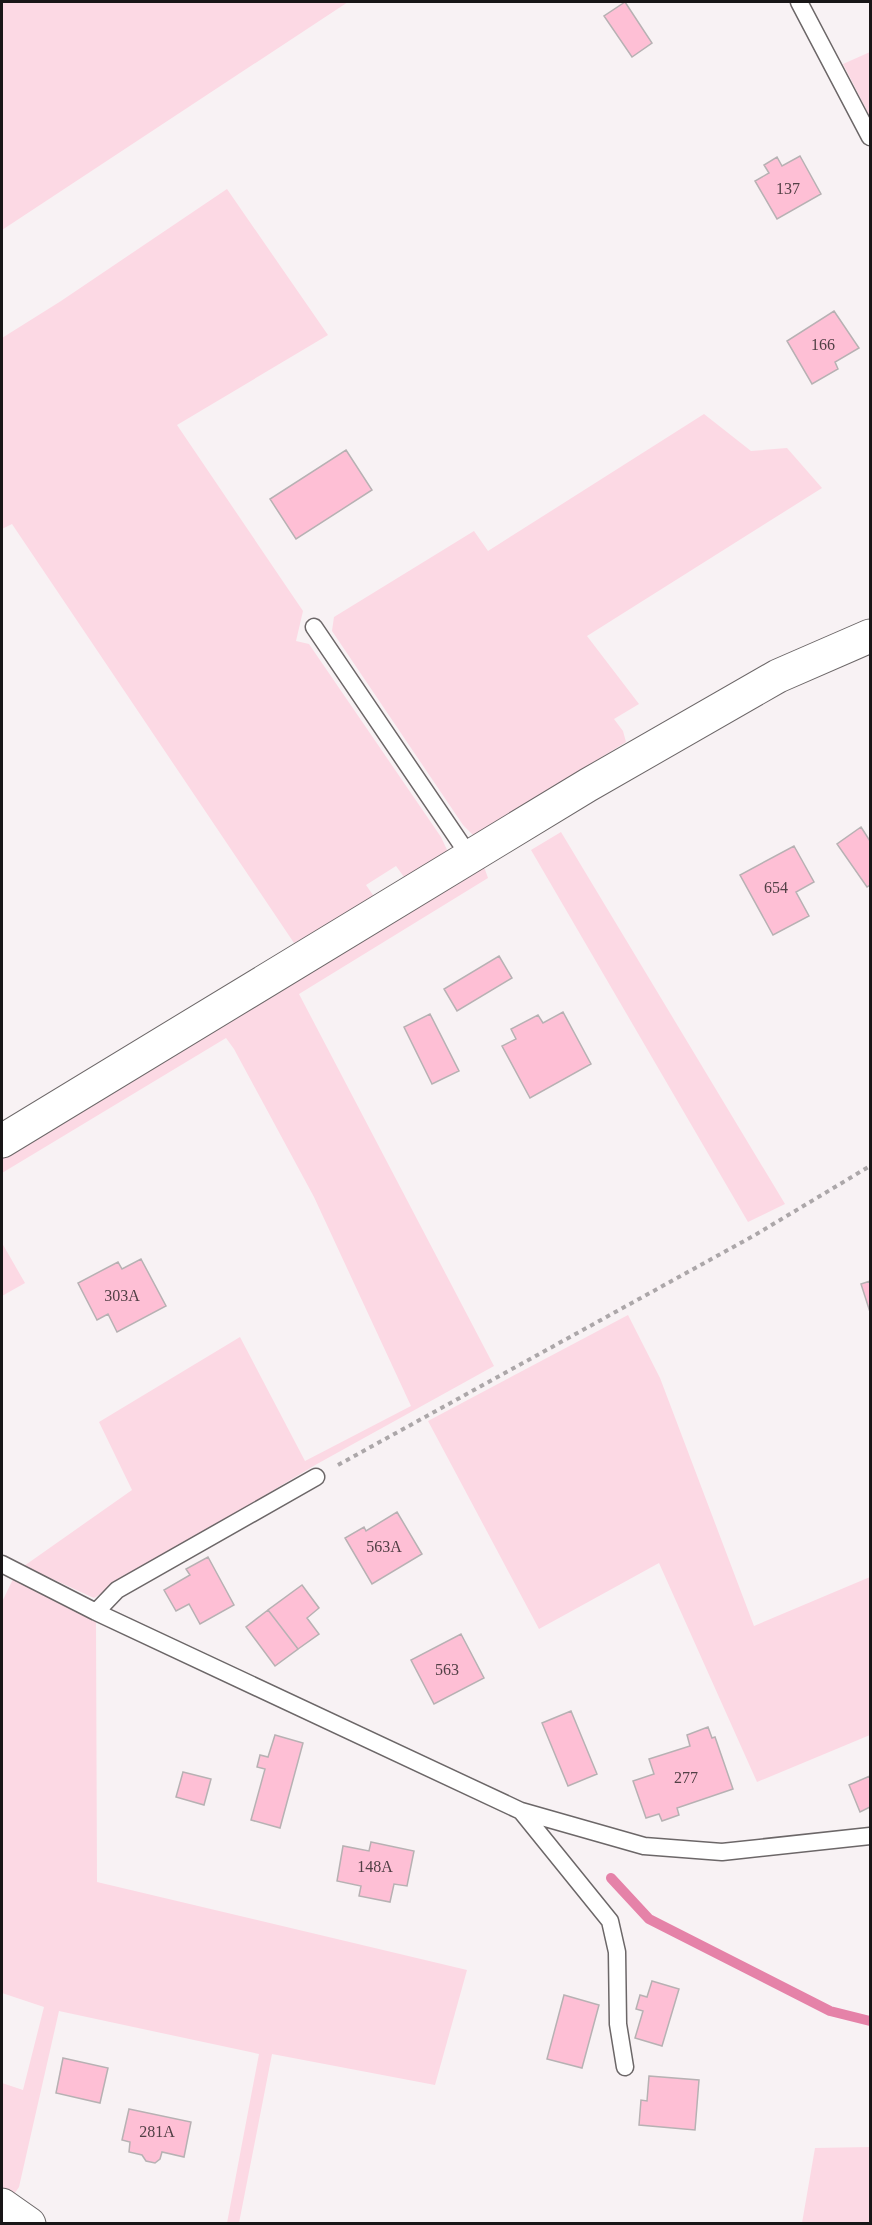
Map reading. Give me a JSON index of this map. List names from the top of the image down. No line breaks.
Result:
{"house_numbers":["137","166","654","303A","563A","563","277","148A","281A"]}
